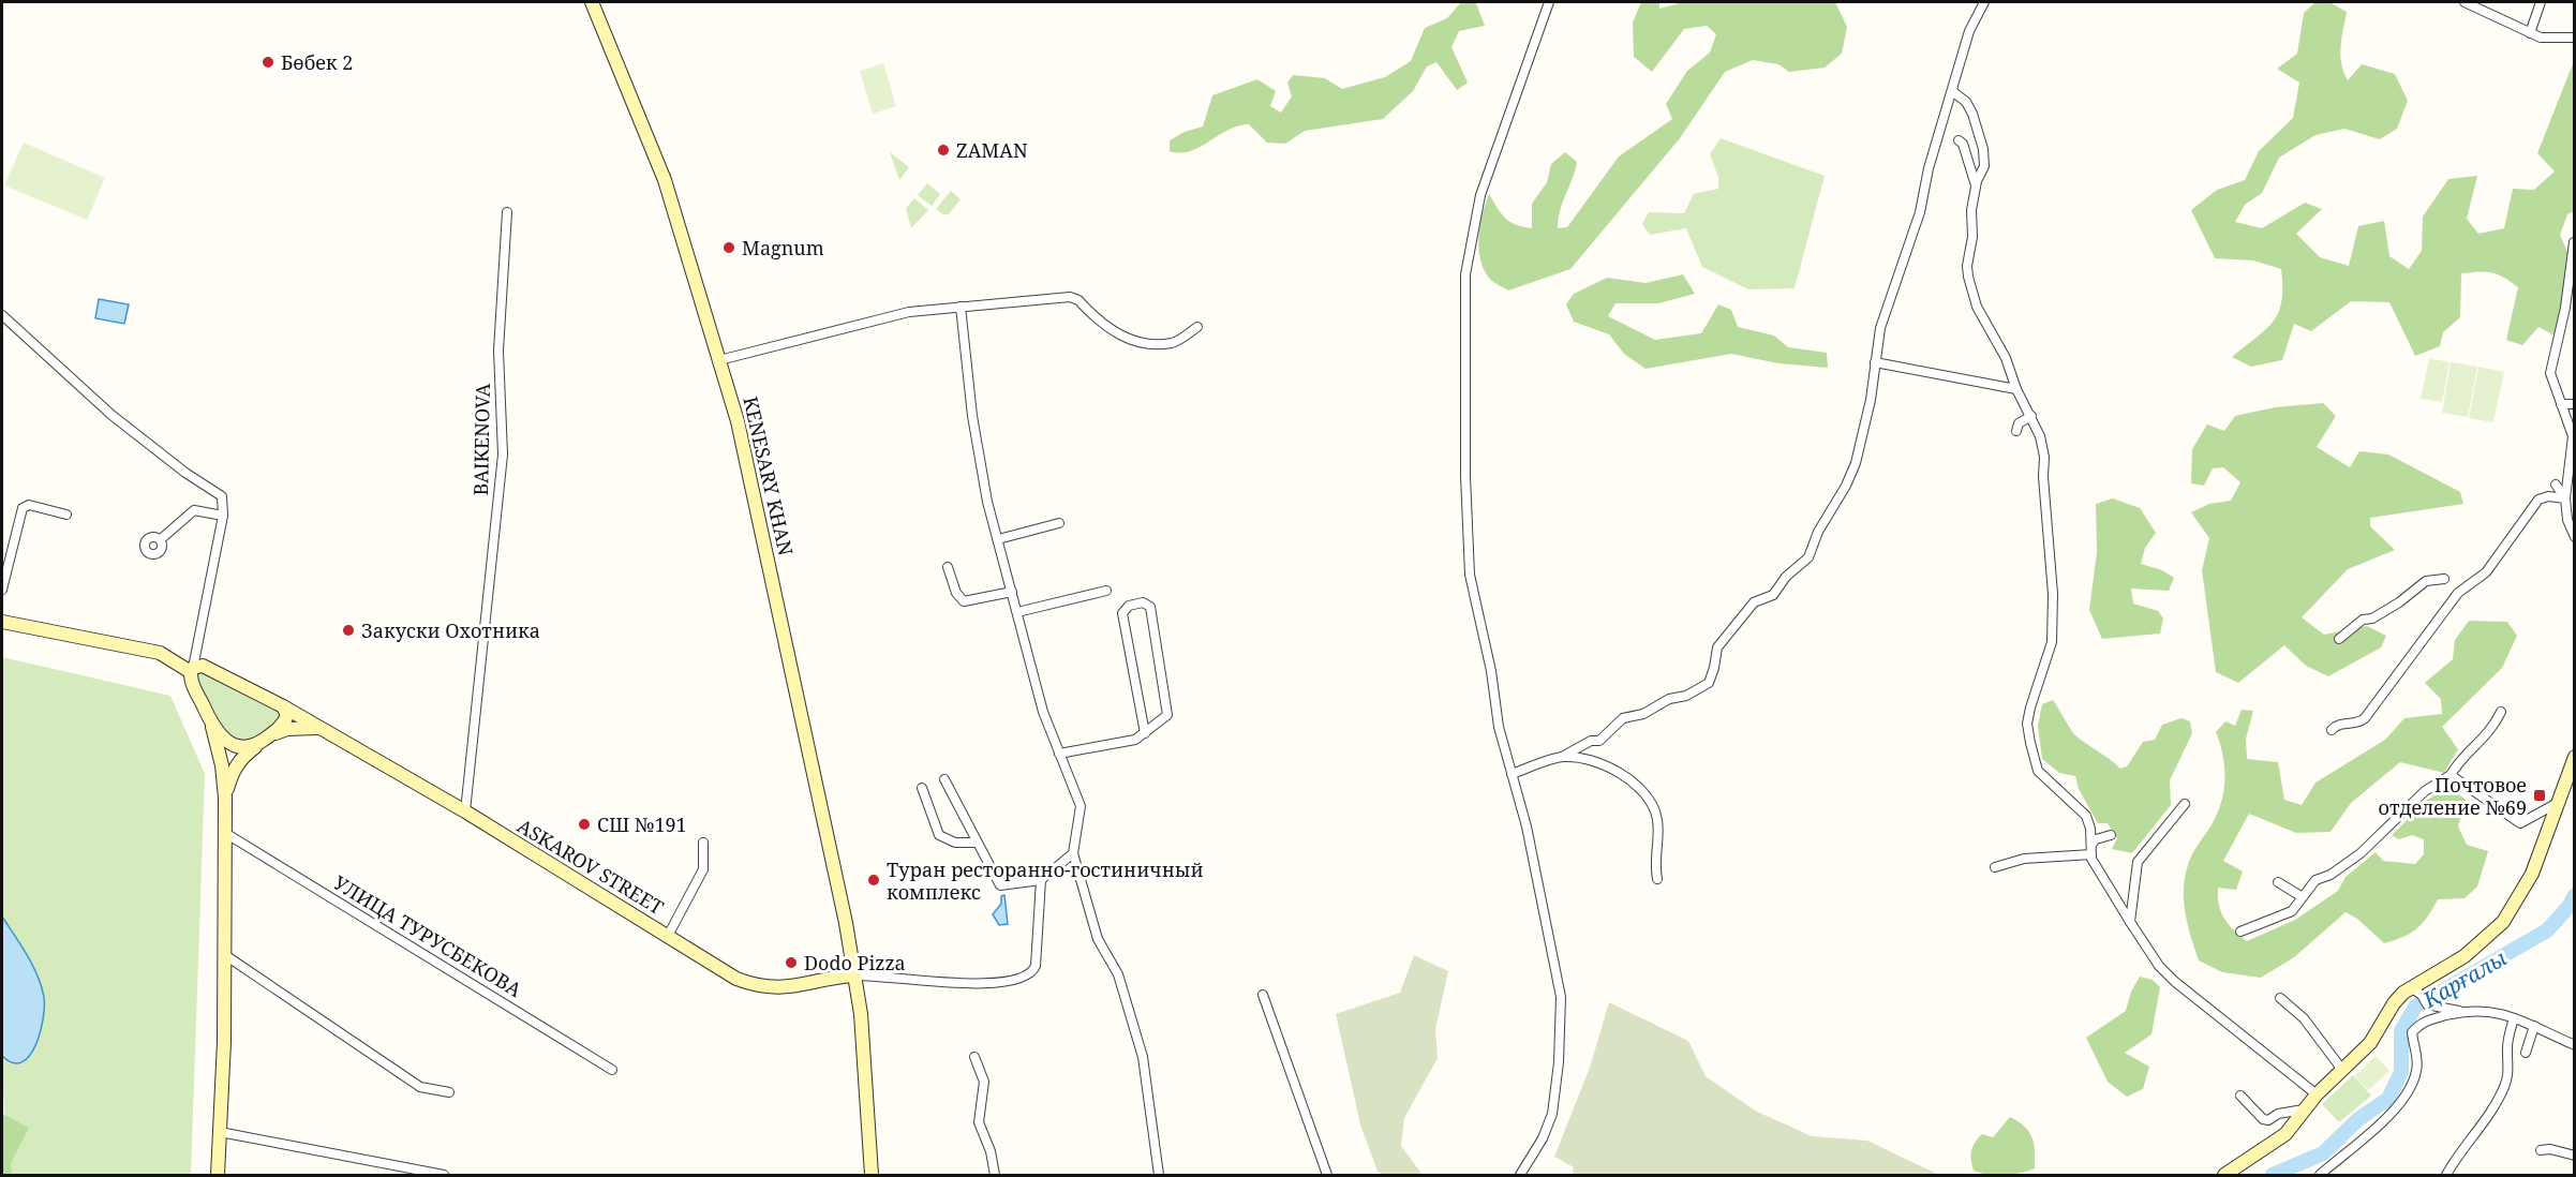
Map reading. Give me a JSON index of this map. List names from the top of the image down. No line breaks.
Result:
{"streets":{"street":["BAIKENOVA","KENESARY KHAN","ASKAROV STREET","УЛИЦА ТУРУСБЕКОВА"]},"crossings":[["BAIKENOVA","ASKAROV STREET"],["KENESARY KHAN","ASKAROV STREET"]],"water":["Қарғалы"],"places":{"other":["Бөбек 2","ZAMAN","Magnum","Закуски Охотника","СШ №191","Туран ресторанно-гостиничный комплекс","Dodo Pizza"],"transit":["Почтовое отделение №69"]}}
